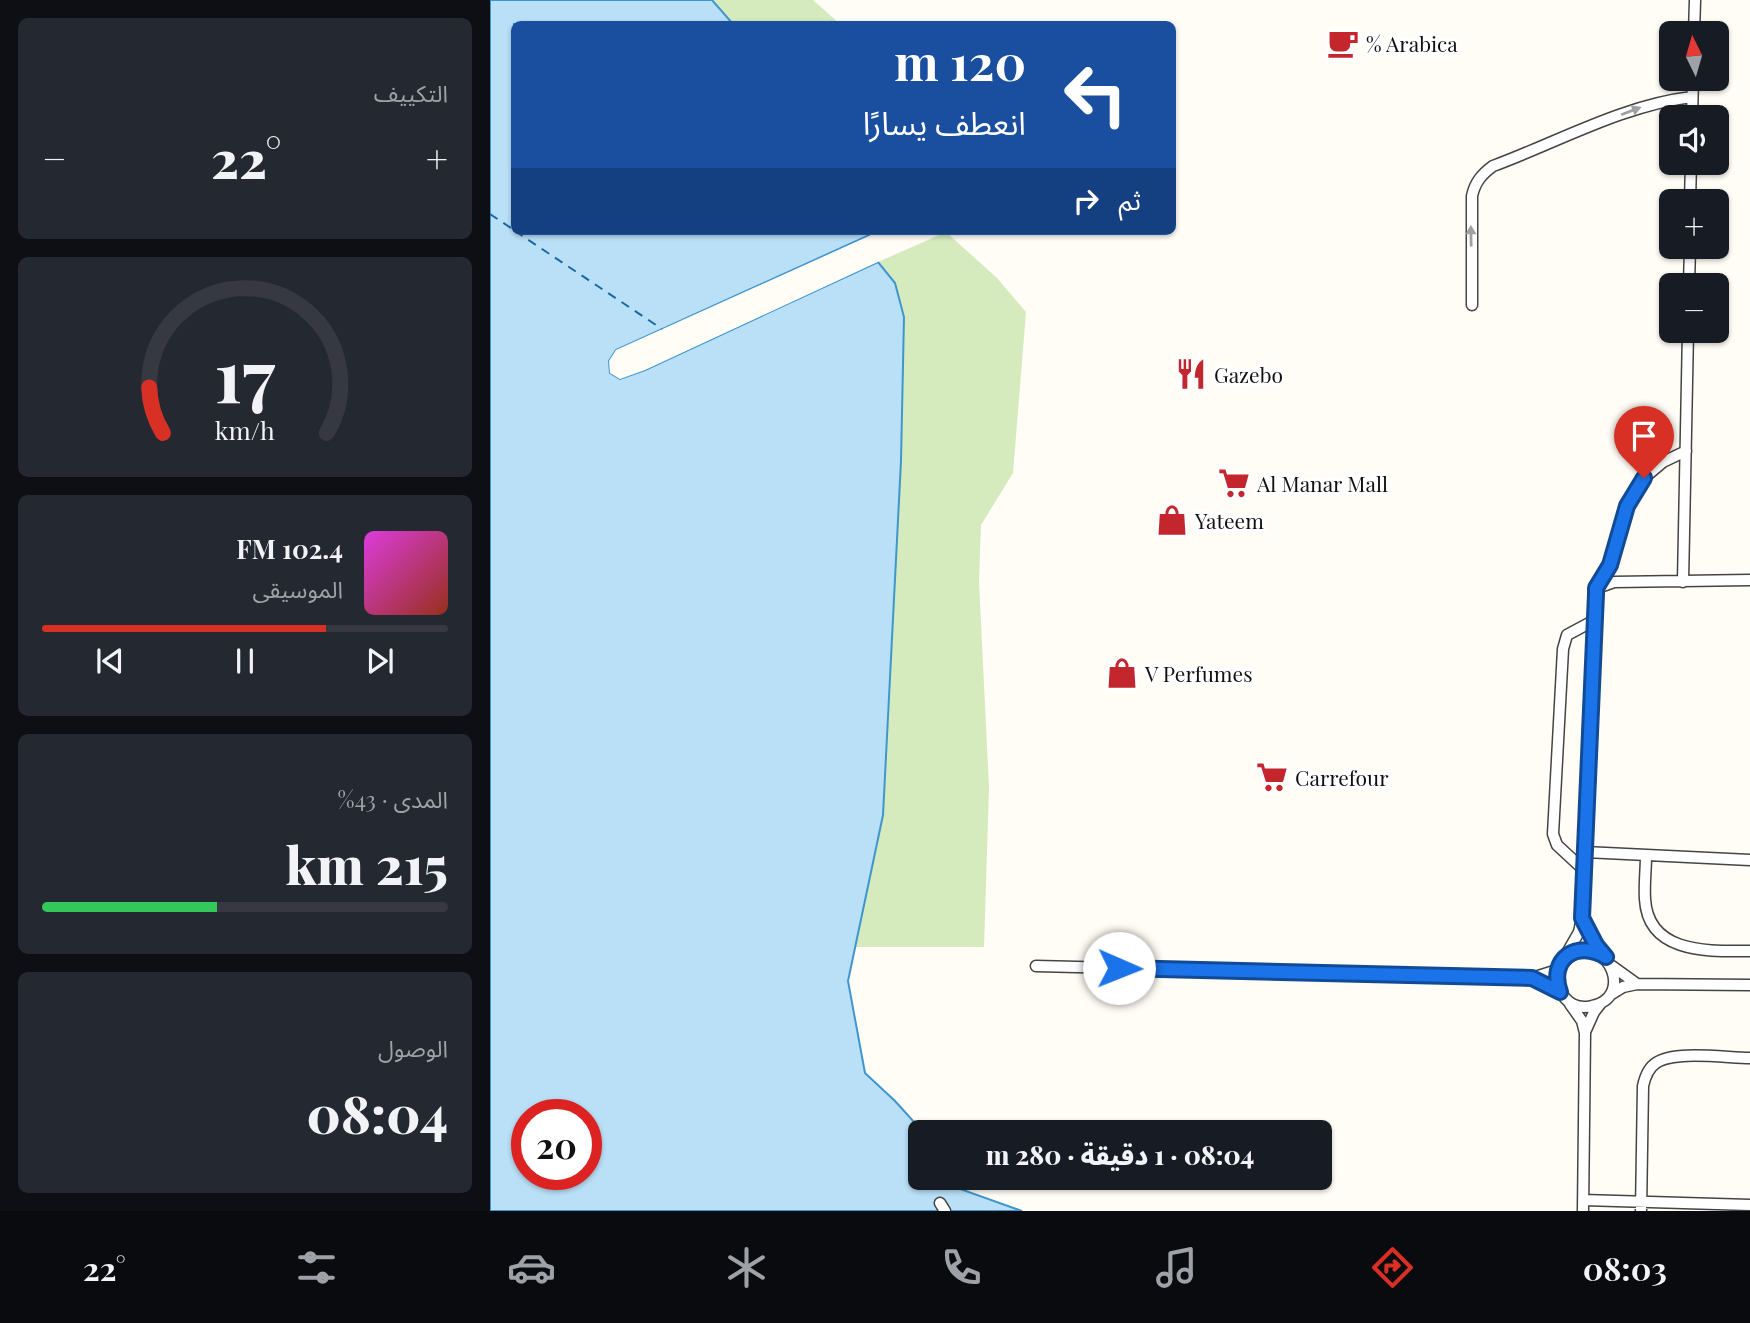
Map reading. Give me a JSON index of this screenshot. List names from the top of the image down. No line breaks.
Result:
{"places":{"cafe":["% Arabica"],"restaurant":["Gazebo"],"supermarket":["Al Manar Mall","Carrefour"],"shop":["Yateem","V Perfumes"]},"north":"top","page":{"tile":["التكييف",["المدى · 43%","215 km"],["الوصول","08:04"]],"map_buttons":["+","−"],"turn":["120 m","انعطف يسارًا"],"heat":["−","22°","+"],"then":"ثم","song":["102.4 FM","الموسيقى"],"limit":"20","trip":"08:04 · 1 دقيقة · 280 m","tabs":["08:03","22°"],"gauge":["17","km/h"]}}
